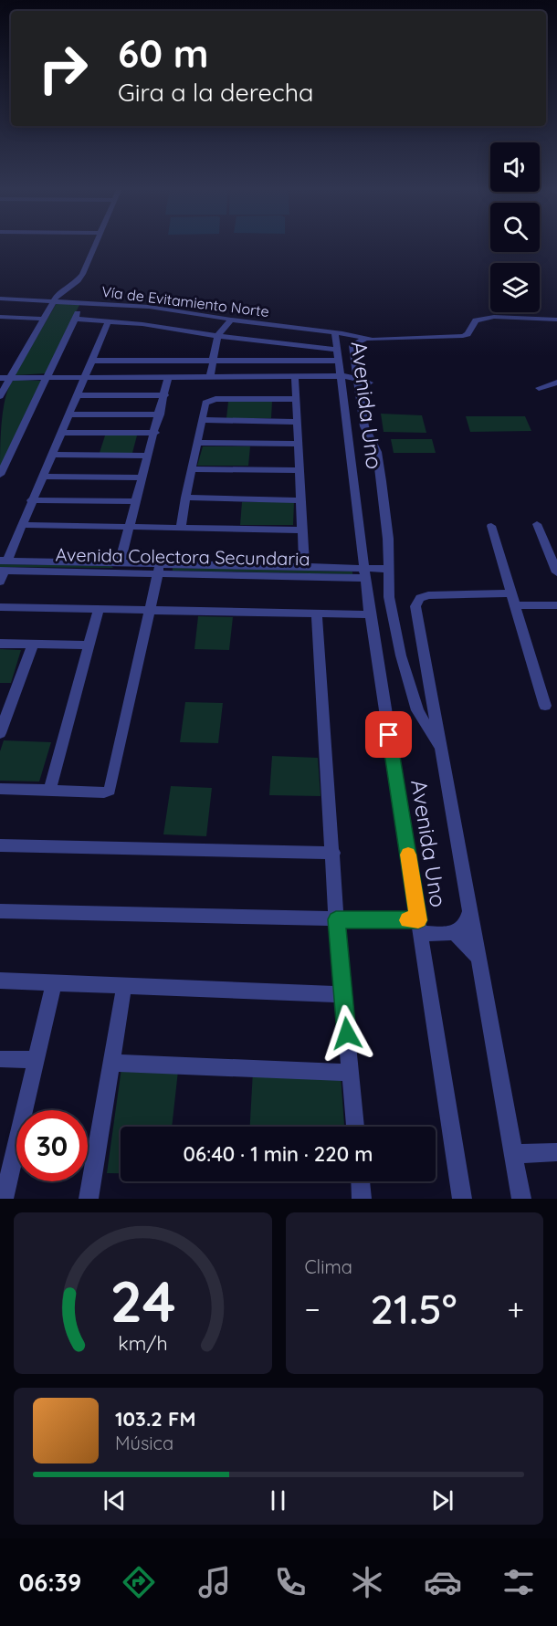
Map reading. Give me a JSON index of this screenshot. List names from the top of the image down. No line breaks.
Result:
{"streets":{"street":["Vía de Evitamiento Norte","Avenida Uno","Avenida Colectora Secundaria"]},"crossings":[["Vía de Evitamiento Norte","Avenida Uno"],["Avenida Uno","Avenida Colectora Secundaria"]],"page":{"turn":["60 m","Gira a la derecha"],"limit":"30","trip":"06:40 · 1 min · 220 m","tile":"Clima","heat":["−","21.5°","+"],"song":["103.2 FM","Música"],"tabs":"06:39","gauge":["24","km/h"]}}
